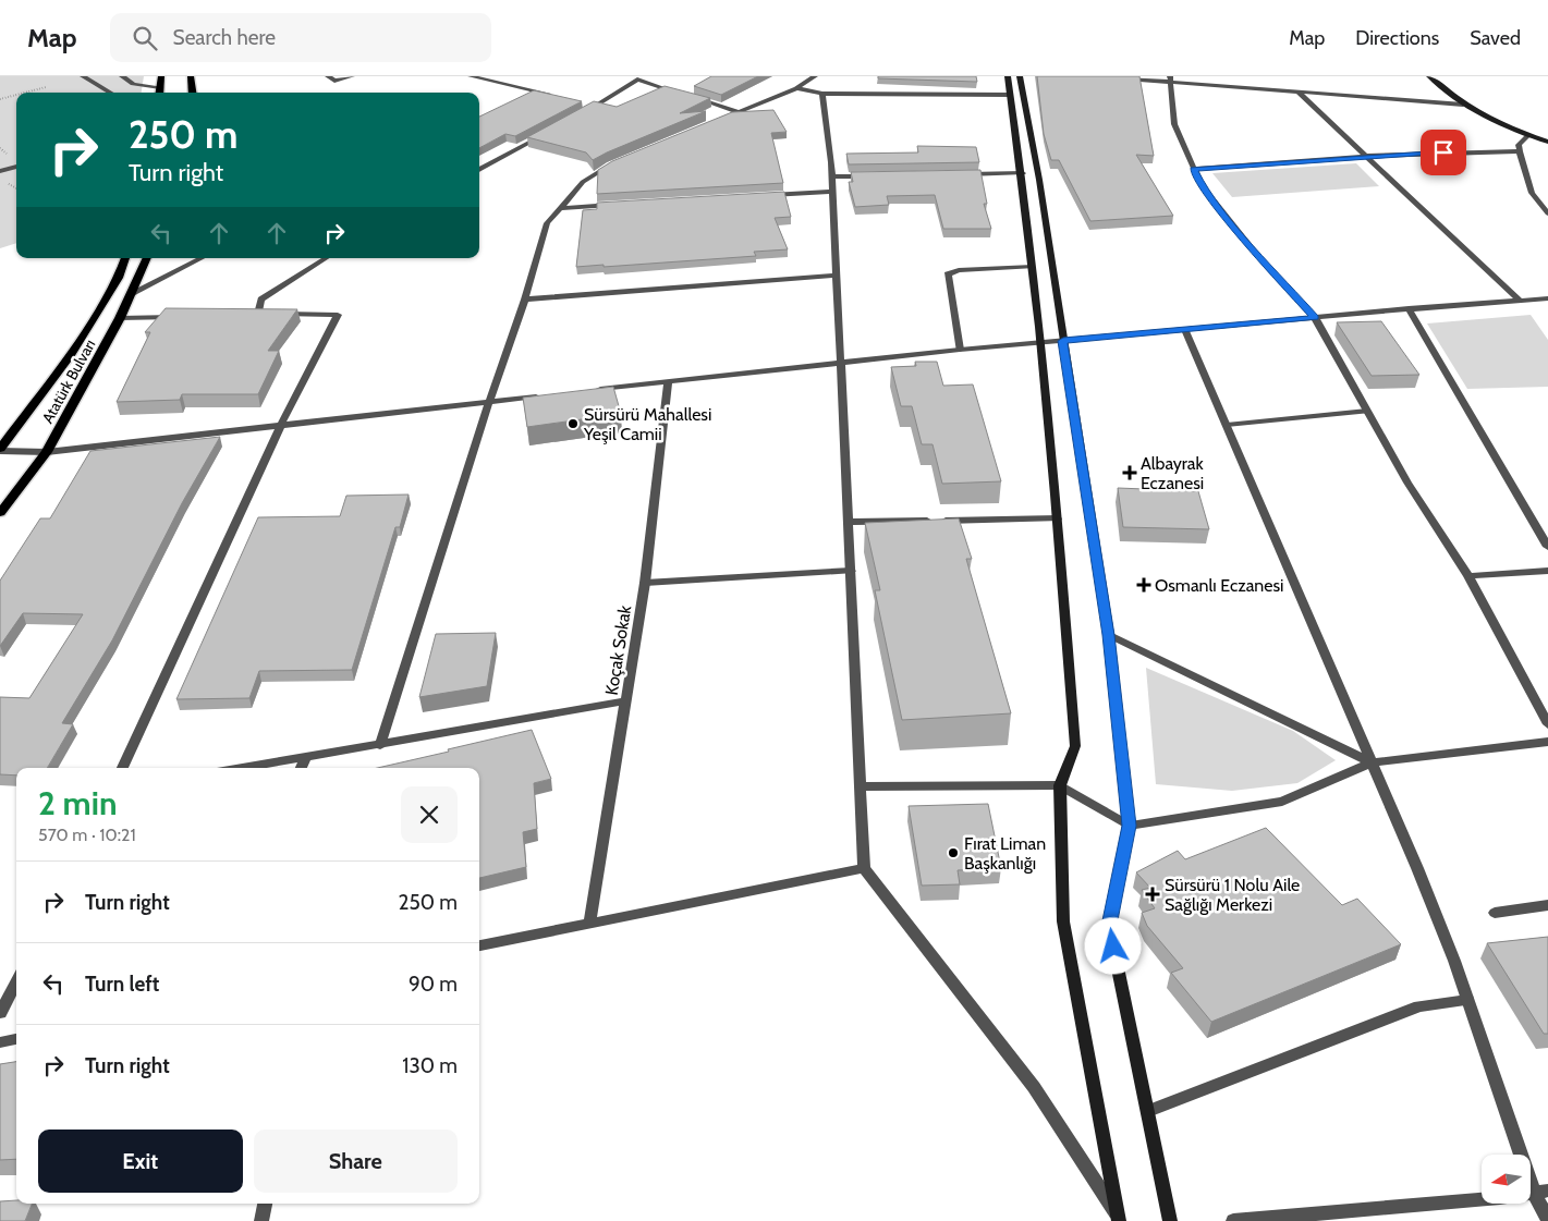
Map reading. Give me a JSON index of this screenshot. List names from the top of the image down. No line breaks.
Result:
{"streets":{"main road":["Atatürk Bulvarı"],"street":["Koçak Sokak"]},"places":{"other":["Sürsürü Mahallesi Yeşil Camii","Fırat Liman Başkanlığı"],"health":["Albayrak Eczanesi","Osmanlı Eczanesi","Sürsürü 1 Nolu Aile Sağlığı Merkezi"]},"north":"left","page":{"header":"Map","search":"Search here","nav":["Map","Directions","Saved"],"turn":["250 m","Turn right"],"heading":["2 min","570 m · 10:21"],"list":[{"name":"Turn right","value":"250 m"},{"name":"Turn left","value":"90 m"},{"name":"Turn right","value":"130 m"}],"buttons":["Exit","Share"]}}
